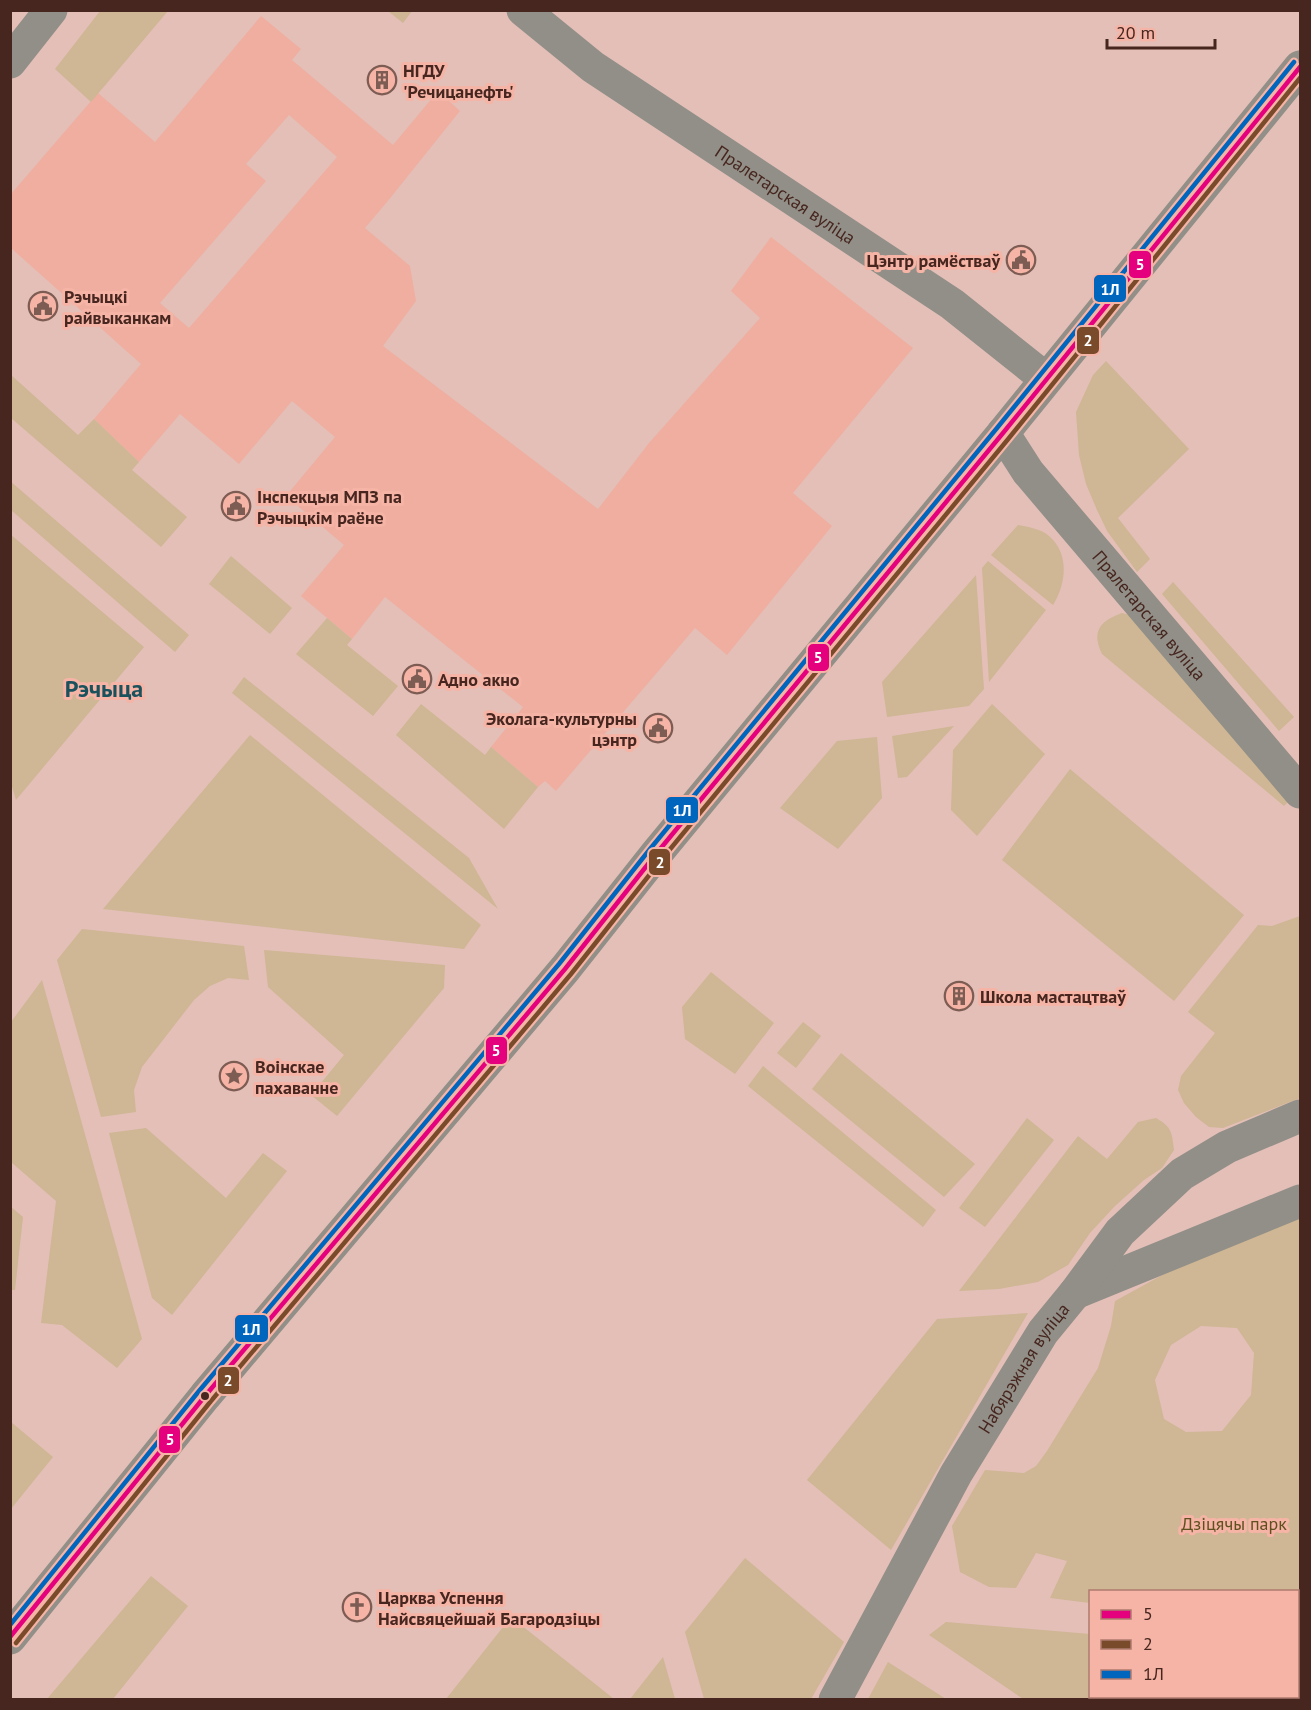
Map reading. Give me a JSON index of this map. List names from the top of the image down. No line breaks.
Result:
{"streets":{"street":["Пралетарская вуліца","Набярэжная вуліца"]},"districts":["Рэчыца"],"parks":["Дзіцячы парк"],"places":{"building":["НГДУ 'Речицанефть'","Школа мастацтваў"],"public building":["Цэнтр рамёстваў","Рэчыцкі райвыканкам","Інспекцыя МПЗ па Рэчыцкім раёне","Адно акно","Эколага-культурны цэнтр"],"place":["Воінскае пахаванне"],"church":["Царква Успення Найсвяцейшай Багародзіцы"]},"lines":["transit line 1Л","transit line 5","transit line 2"],"legend":["5","2","1Л"],"scale_bar":"20 m"}
